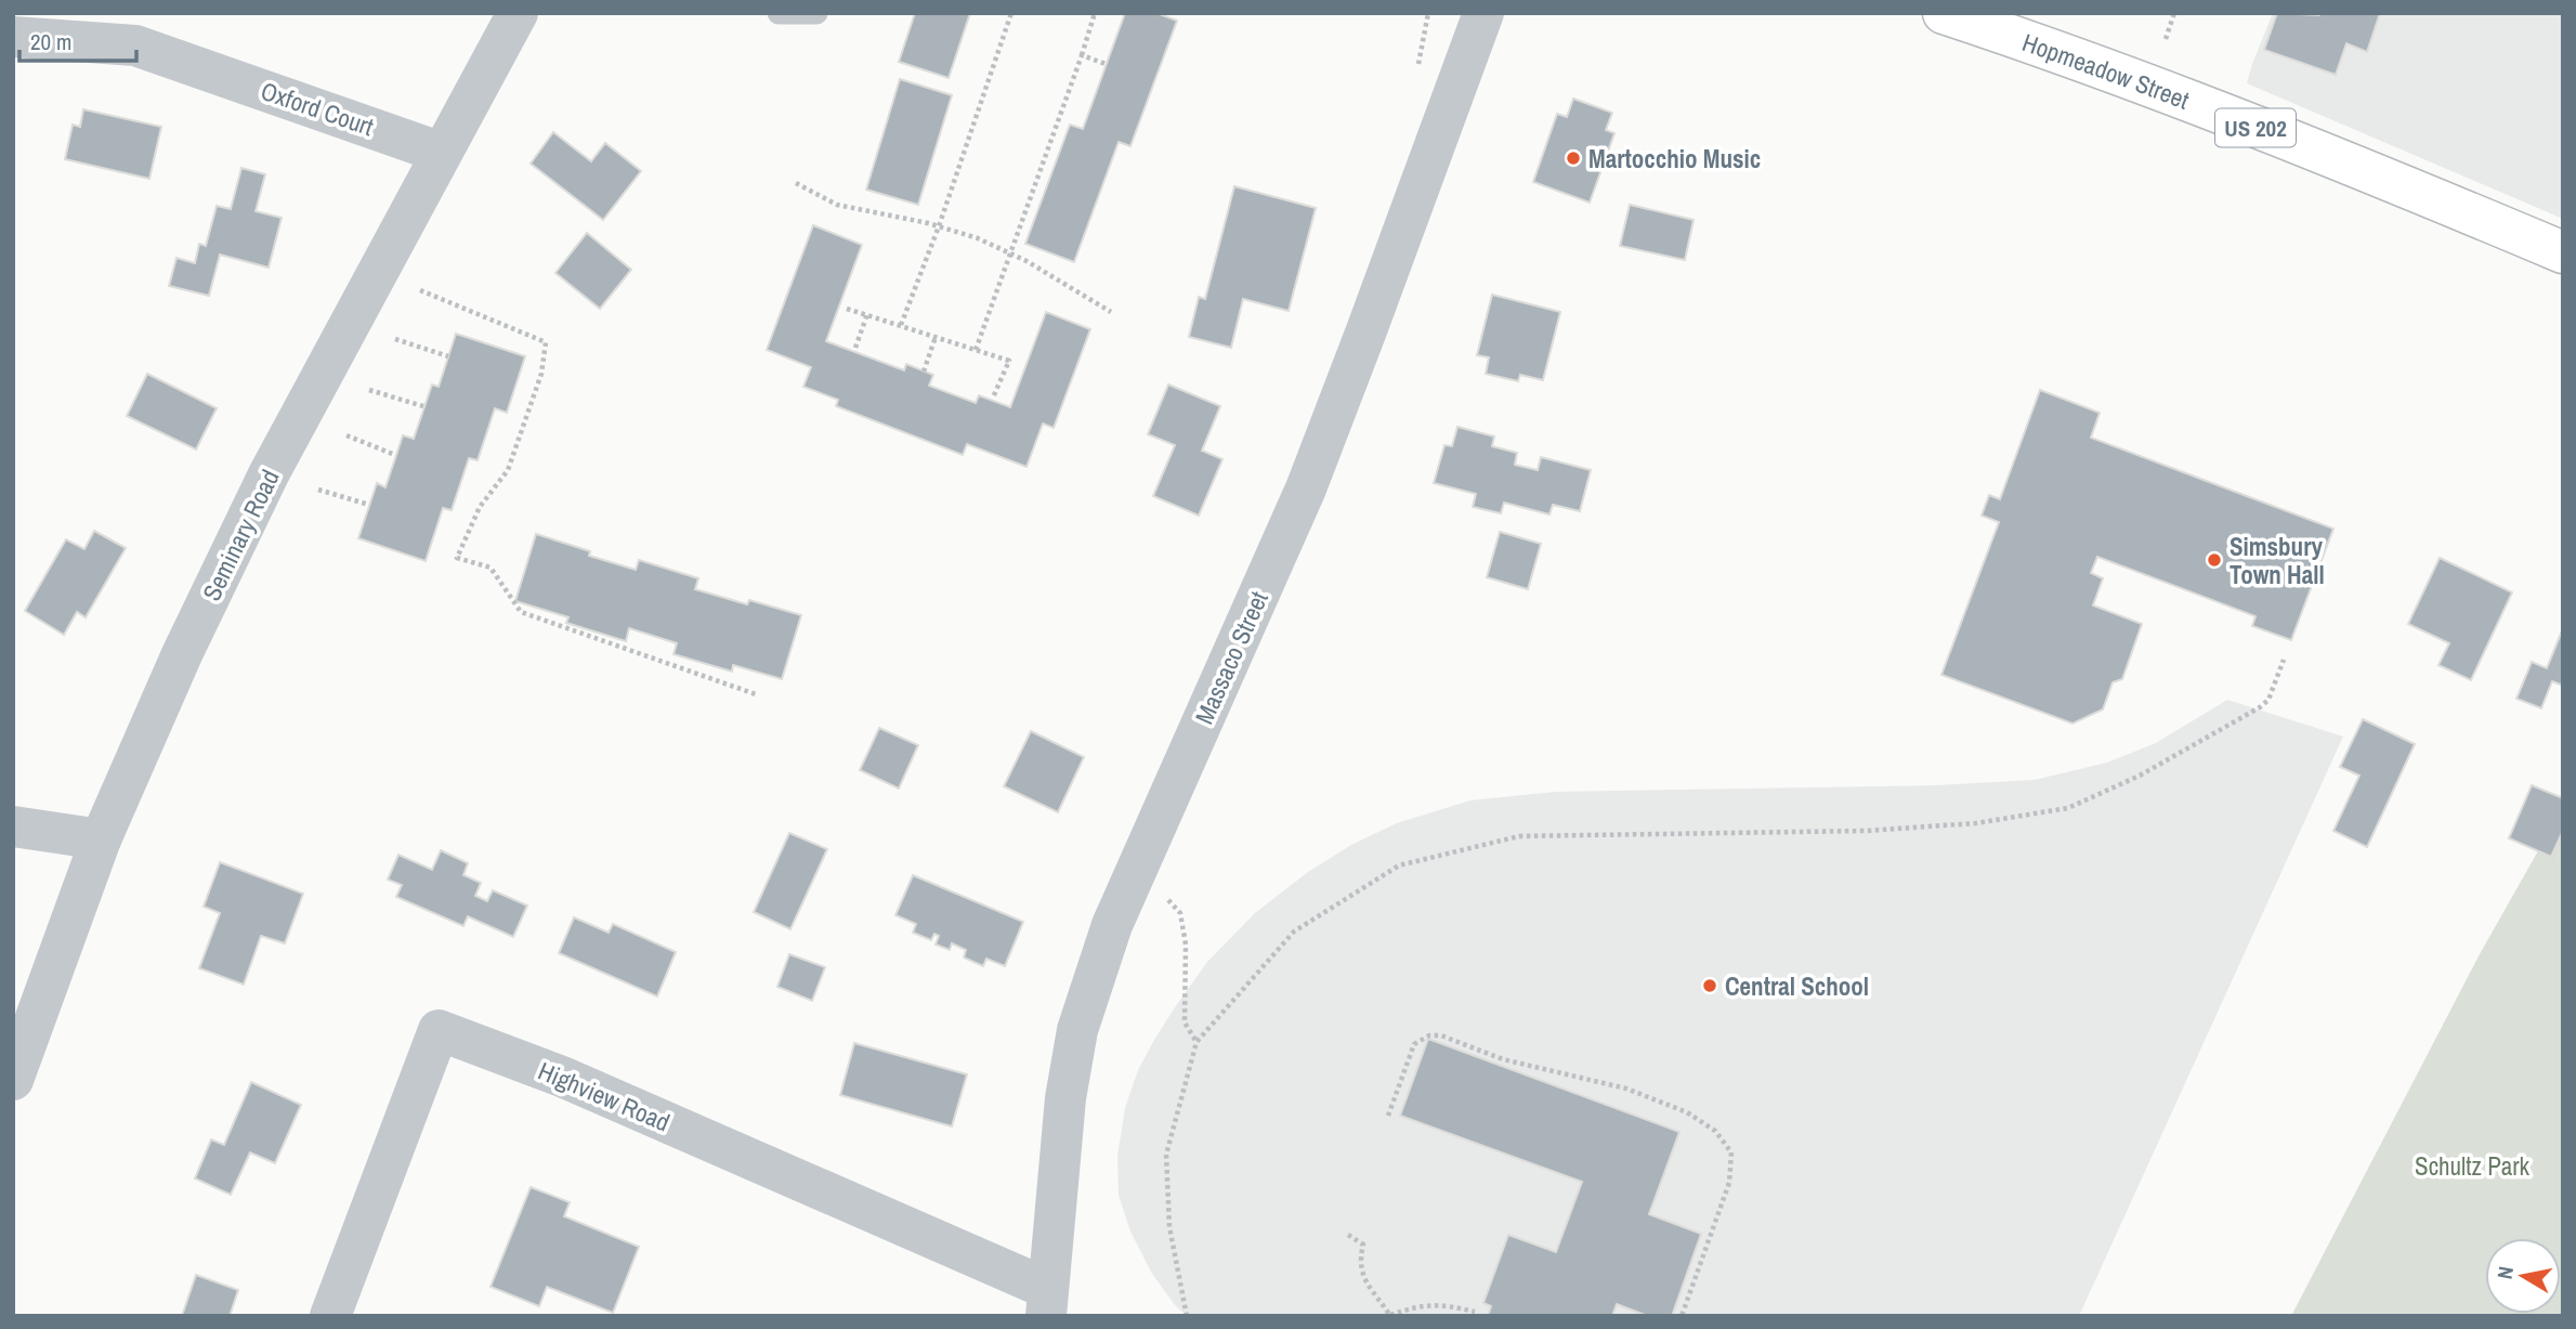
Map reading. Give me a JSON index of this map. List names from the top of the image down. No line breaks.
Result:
{"streets":{"highway":["Hopmeadow Street","US 202"],"street":["Oxford Court","Seminary Road","Massaco Street","Highview Road"]},"crossings":[["Oxford Court","Seminary Road"],["Massaco Street","Highview Road"]],"parks":["Schultz Park"],"places":["Martocchio Music","Simsbury Town Hall","Central School"],"scale_bar":"20 m","north":"left"}
